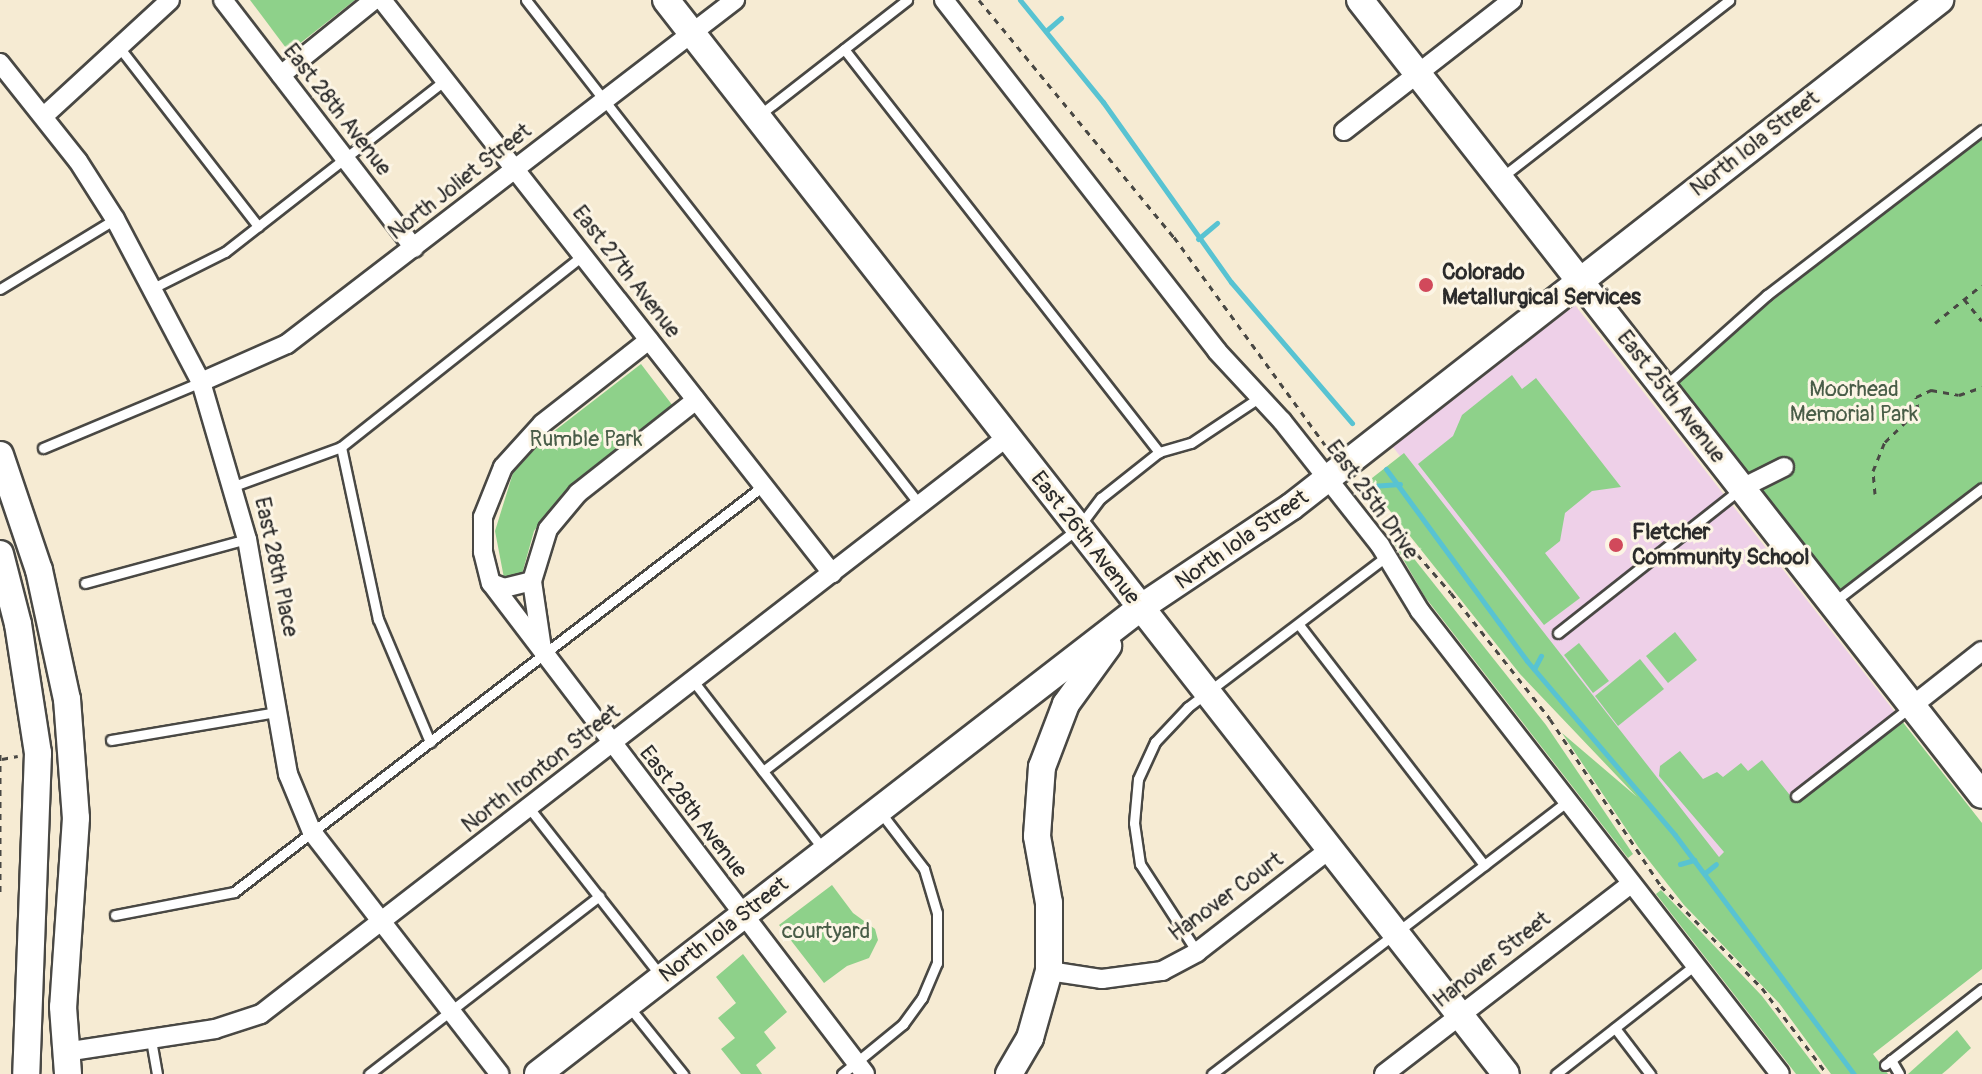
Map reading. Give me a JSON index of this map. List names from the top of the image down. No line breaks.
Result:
{"streets":{"street":["East 28th Avenue","North Iola Street","North Joliet Street","East 27th Avenue","East 25th Avenue","East 25th Drive","East 26th Avenue","East 28th Place","North Ironton Street","Hanover Court","Hanover Street"]},"crossings":[["East 28th Avenue","North Iola Street"],["East 28th Avenue","North Joliet Street"],["East 28th Avenue","North Ironton Street"],["North Iola Street","East 25th Avenue"],["North Iola Street","East 25th Drive"],["North Iola Street","East 26th Avenue"],["North Joliet Street","East 27th Avenue"],["North Joliet Street","East 26th Avenue"],["North Joliet Street","East 28th Place"],["East 27th Avenue","North Ironton Street"],["East 25th Drive","Hanover Street"],["East 26th Avenue","North Ironton Street"],["East 26th Avenue","Hanover Court"],["East 26th Avenue","Hanover Street"],["East 28th Place","North Ironton Street"]],"parks":["Moorhead Memorial Park","Rumble Park","courtyard"],"places":["Colorado Metallurgical Services","Fletcher Community School"]}
